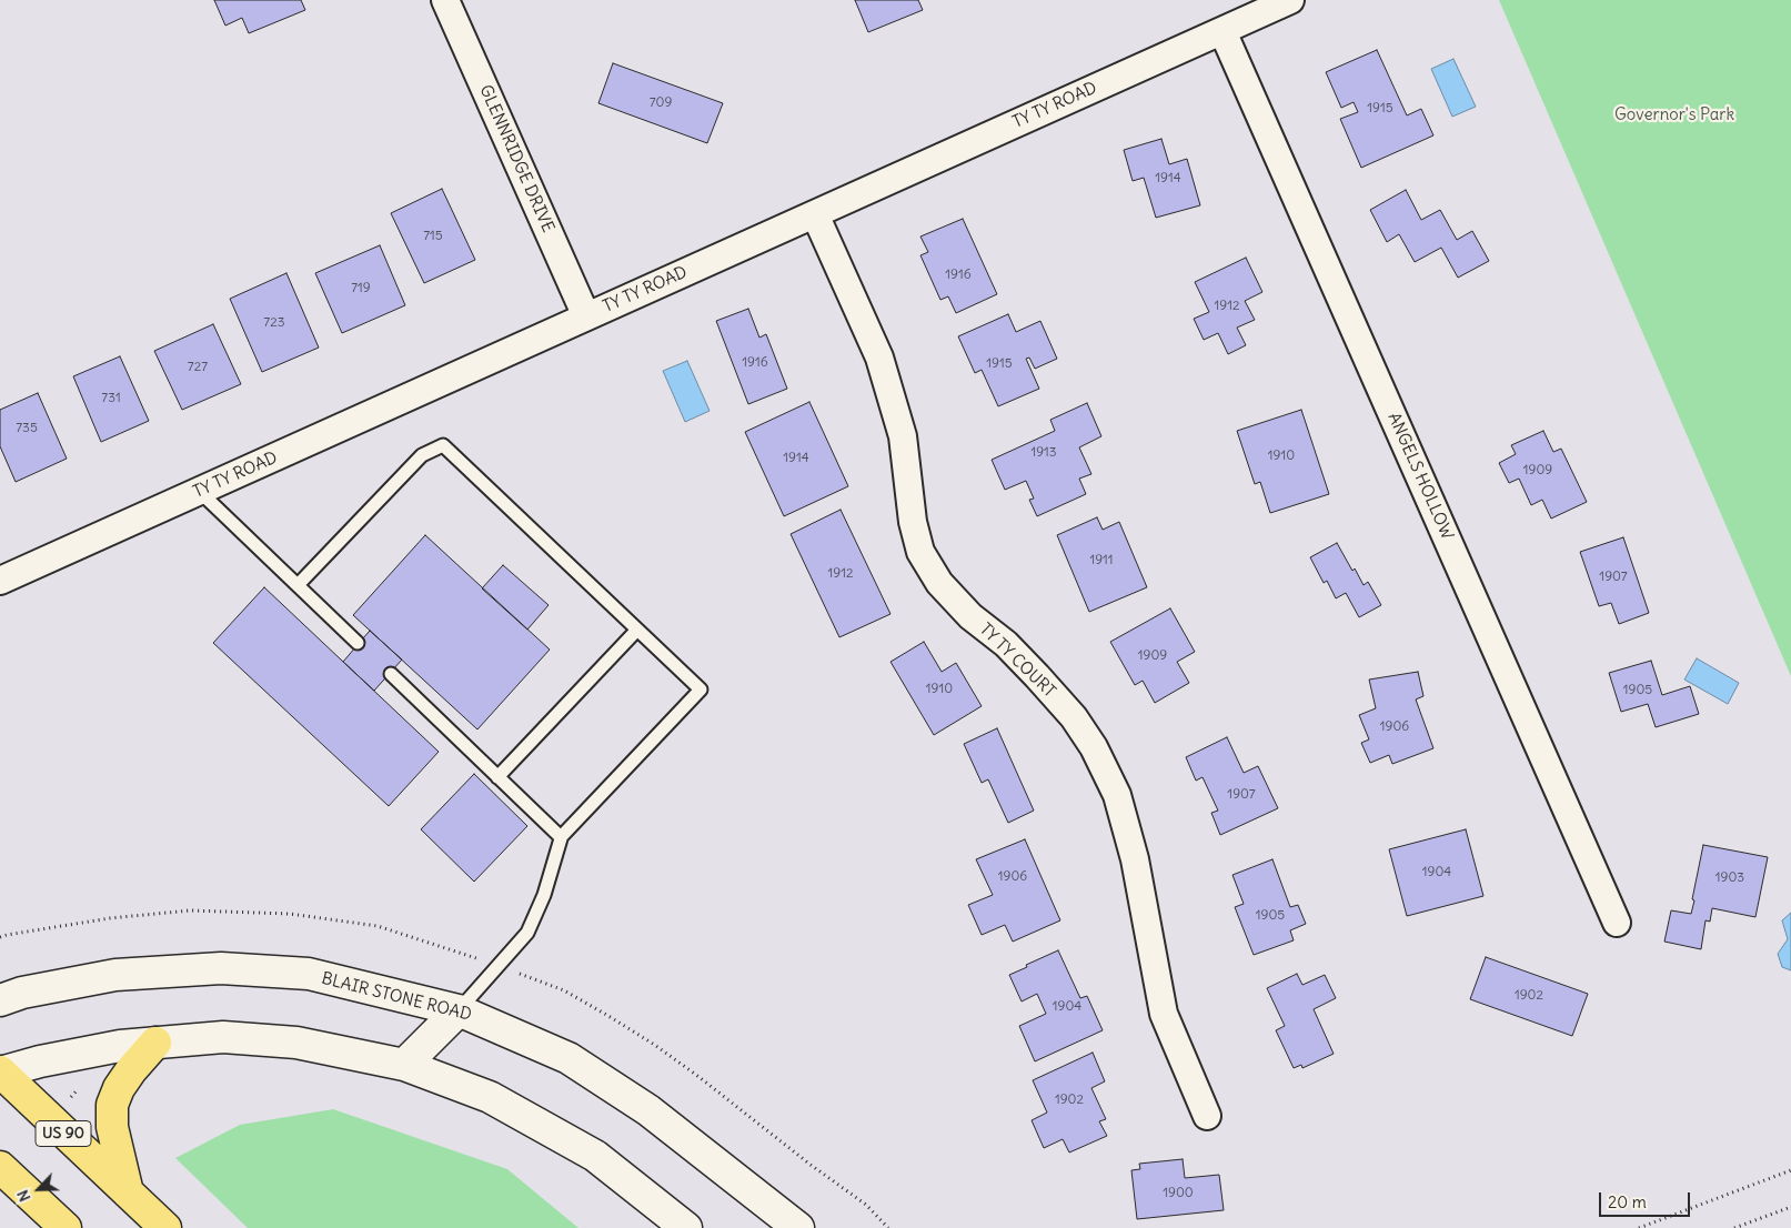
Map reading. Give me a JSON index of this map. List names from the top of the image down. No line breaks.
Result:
{"streets":{"main road":["BLAIR STONE ROAD","US 90"],"street":["TY TY ROAD","GLENNRIDGE DRIVE","ANGELS HOLLOW","TY TY COURT"]},"crossings":[["TY TY ROAD","GLENNRIDGE DRIVE"],["TY TY ROAD","ANGELS HOLLOW"],["TY TY ROAD","TY TY COURT"]],"parks":["Governor's Park"],"house_numbers":["709","1915","1914","715","1916","719","1912","723","1916","1915","727","731","735","1913","1910","1914","1909","1911","1912","1907","1909","1910","1905","1906","1907","1904","1906","1903","1905","1902","1904","1902","1900"],"scale_bar":"20 m","north":"bottom left"}
